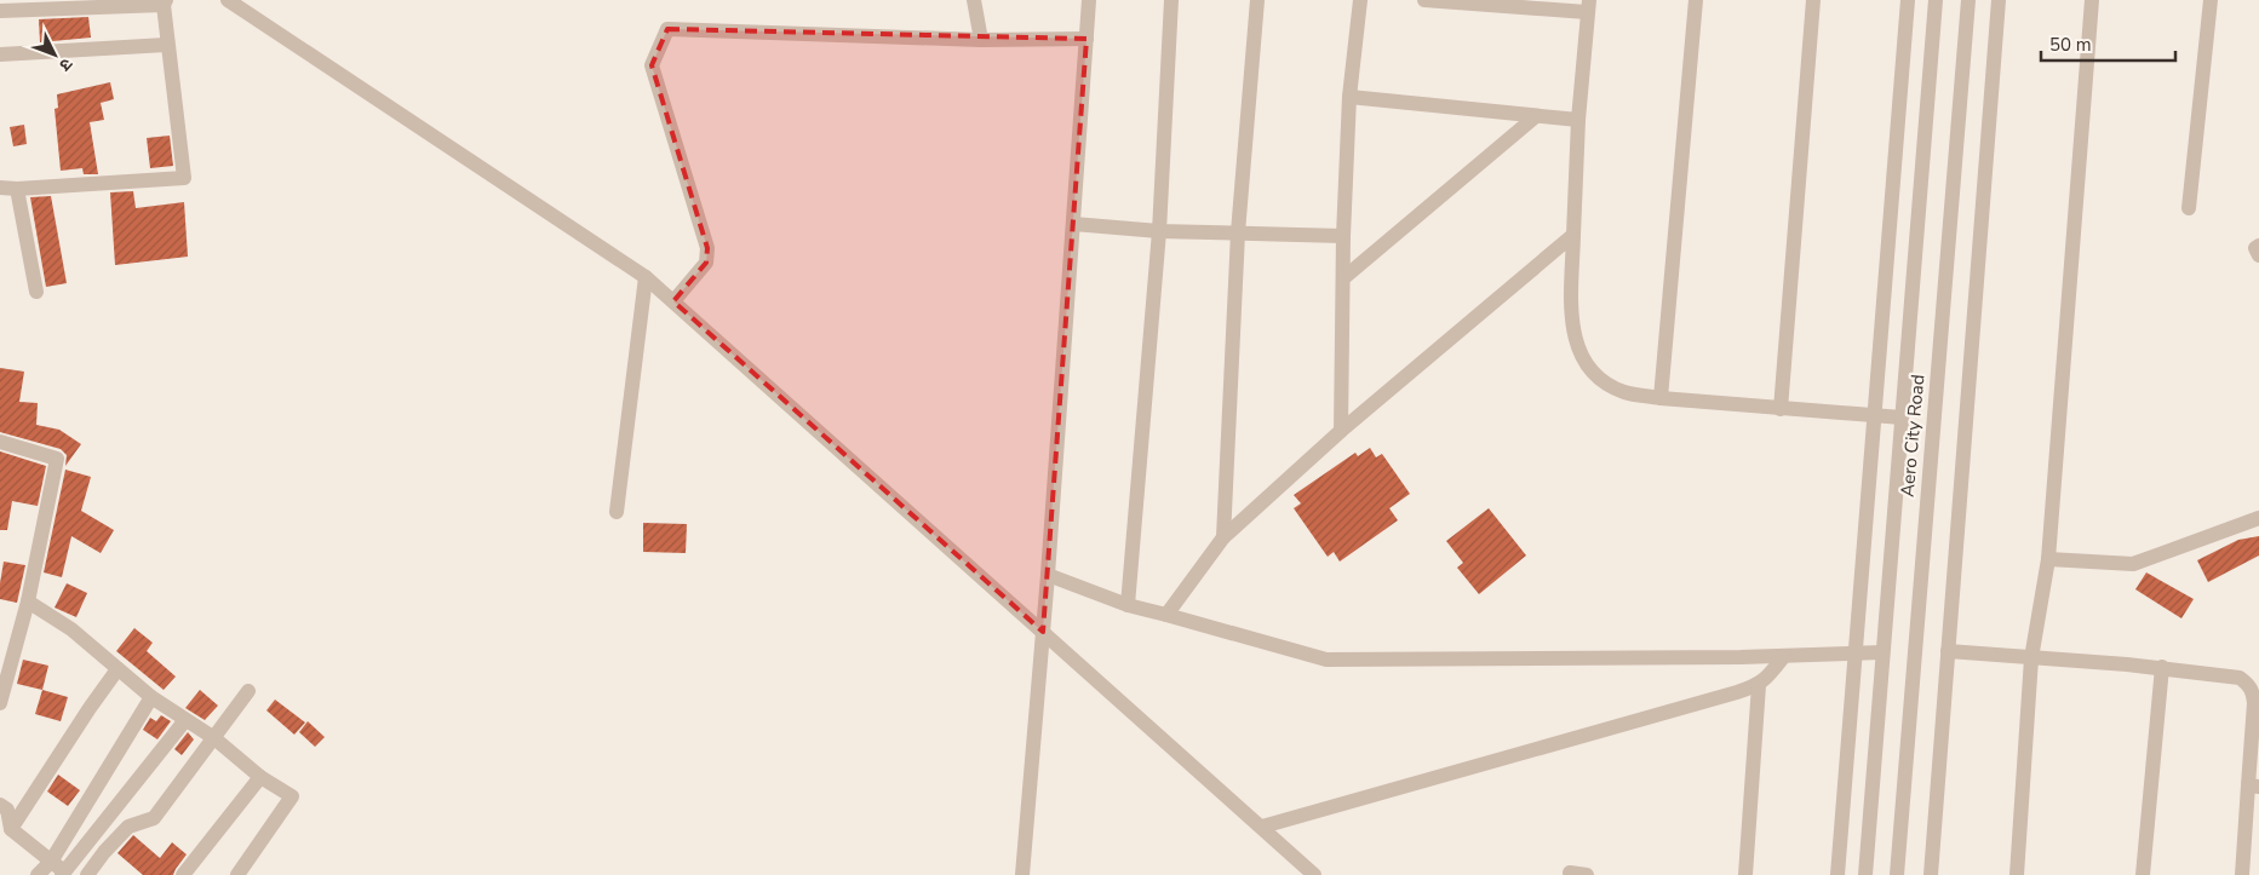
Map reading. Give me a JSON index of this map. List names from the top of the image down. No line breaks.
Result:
{"streets":{"street":["Aero City Road"]},"scale_bar":"50 m","north":"bottom right"}
